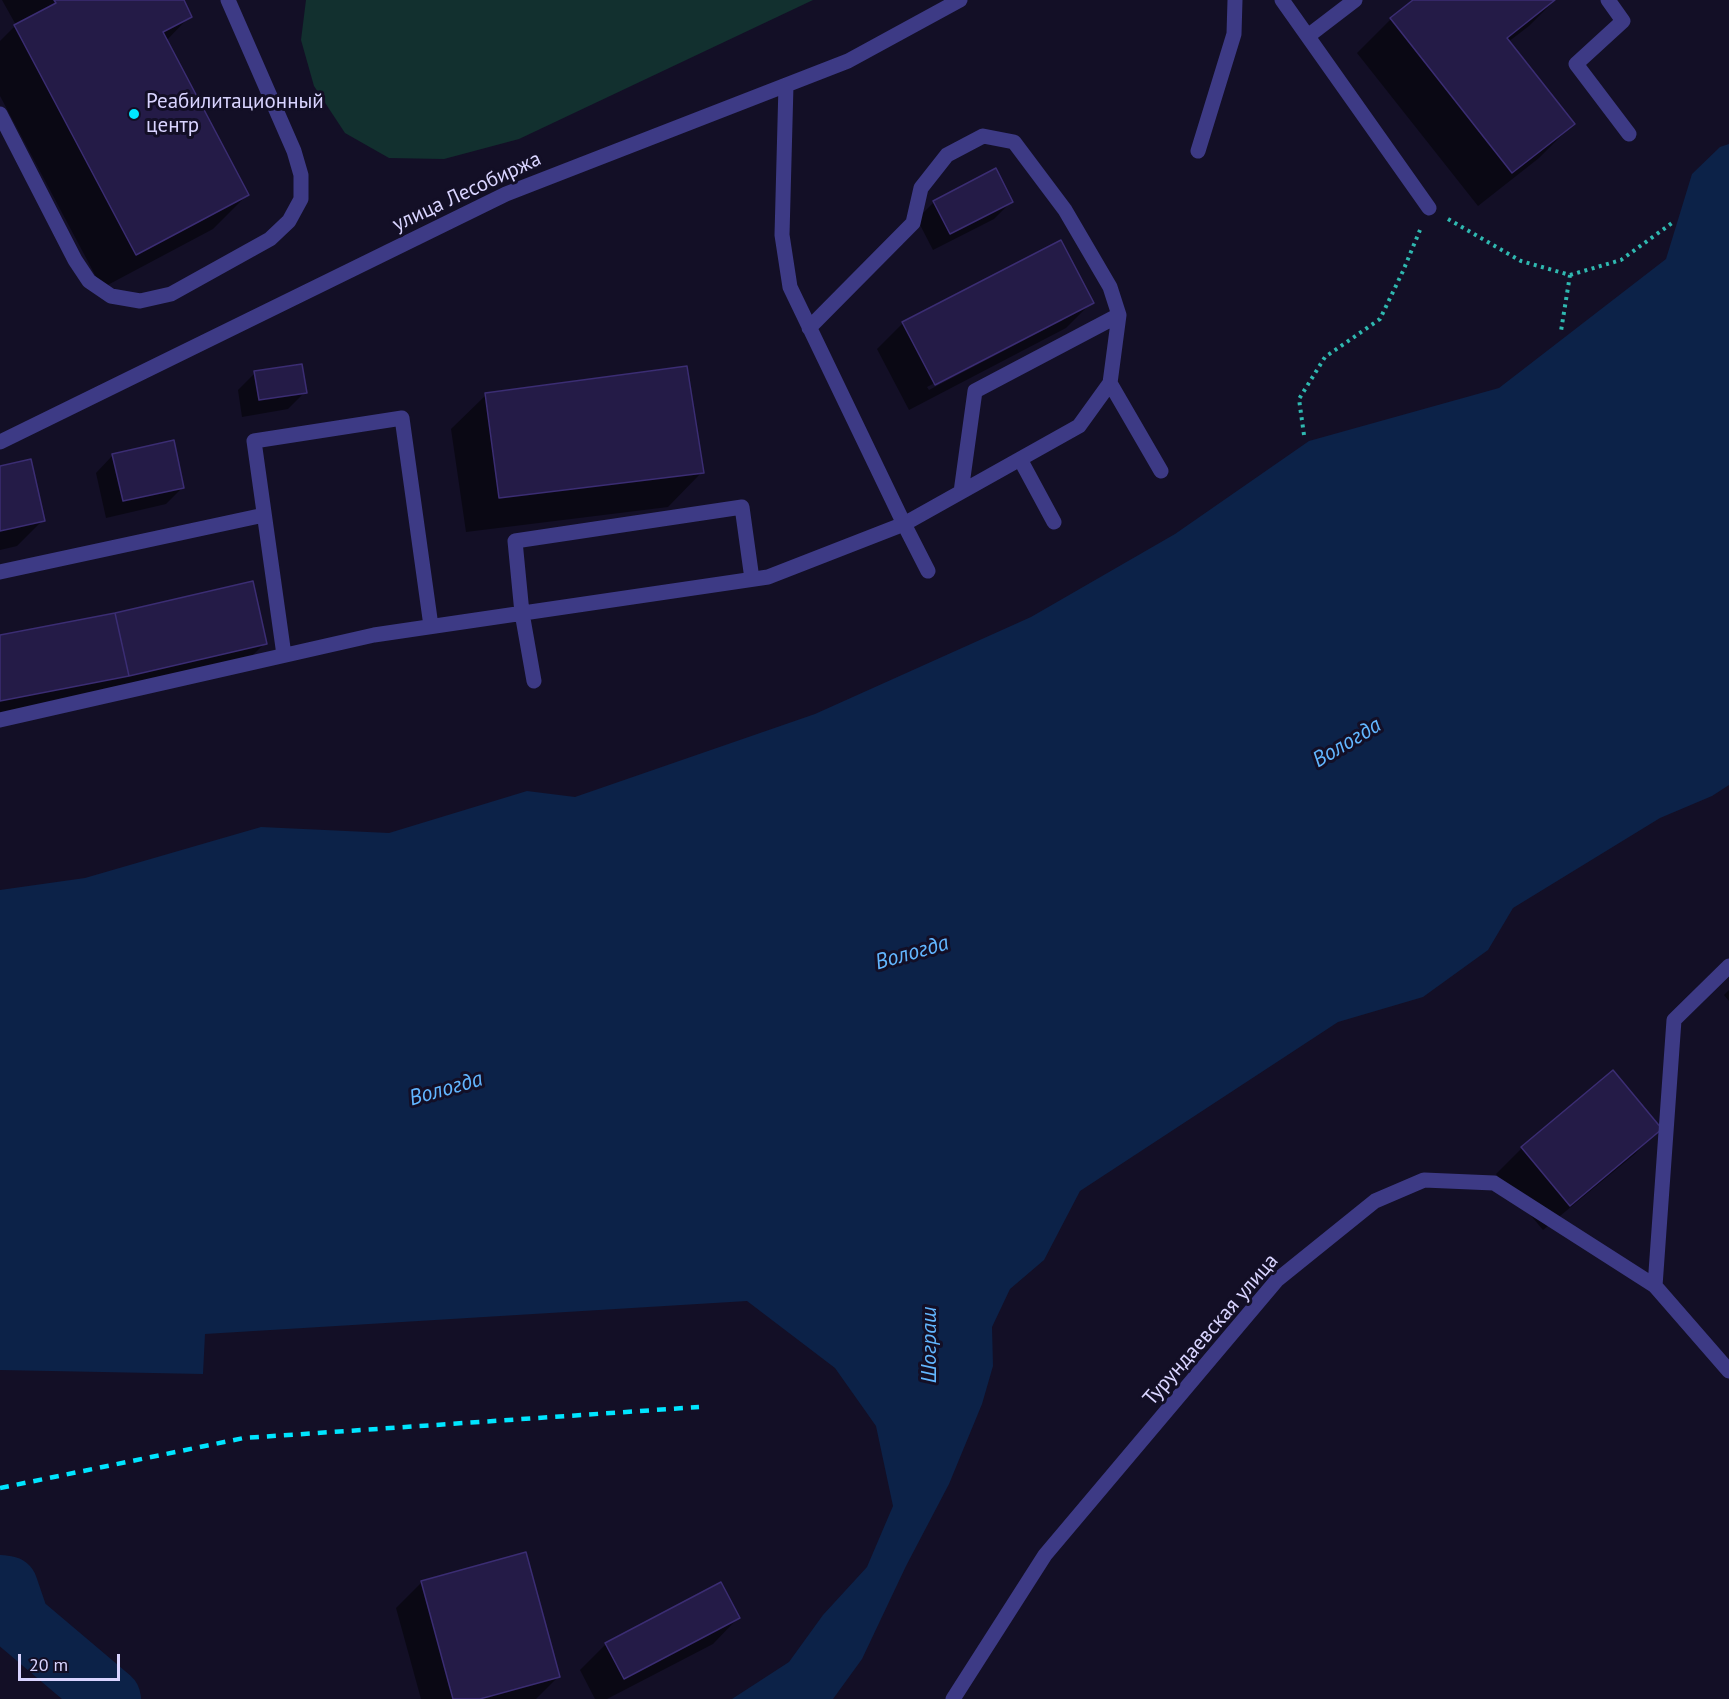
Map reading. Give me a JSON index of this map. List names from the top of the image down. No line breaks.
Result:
{"streets":{"street":["улица Лесобиржа","Турундаевская улица"]},"water":["Вологда","Шограш"],"places":["Реабилитационный центр"],"scale_bar":"20 m"}
